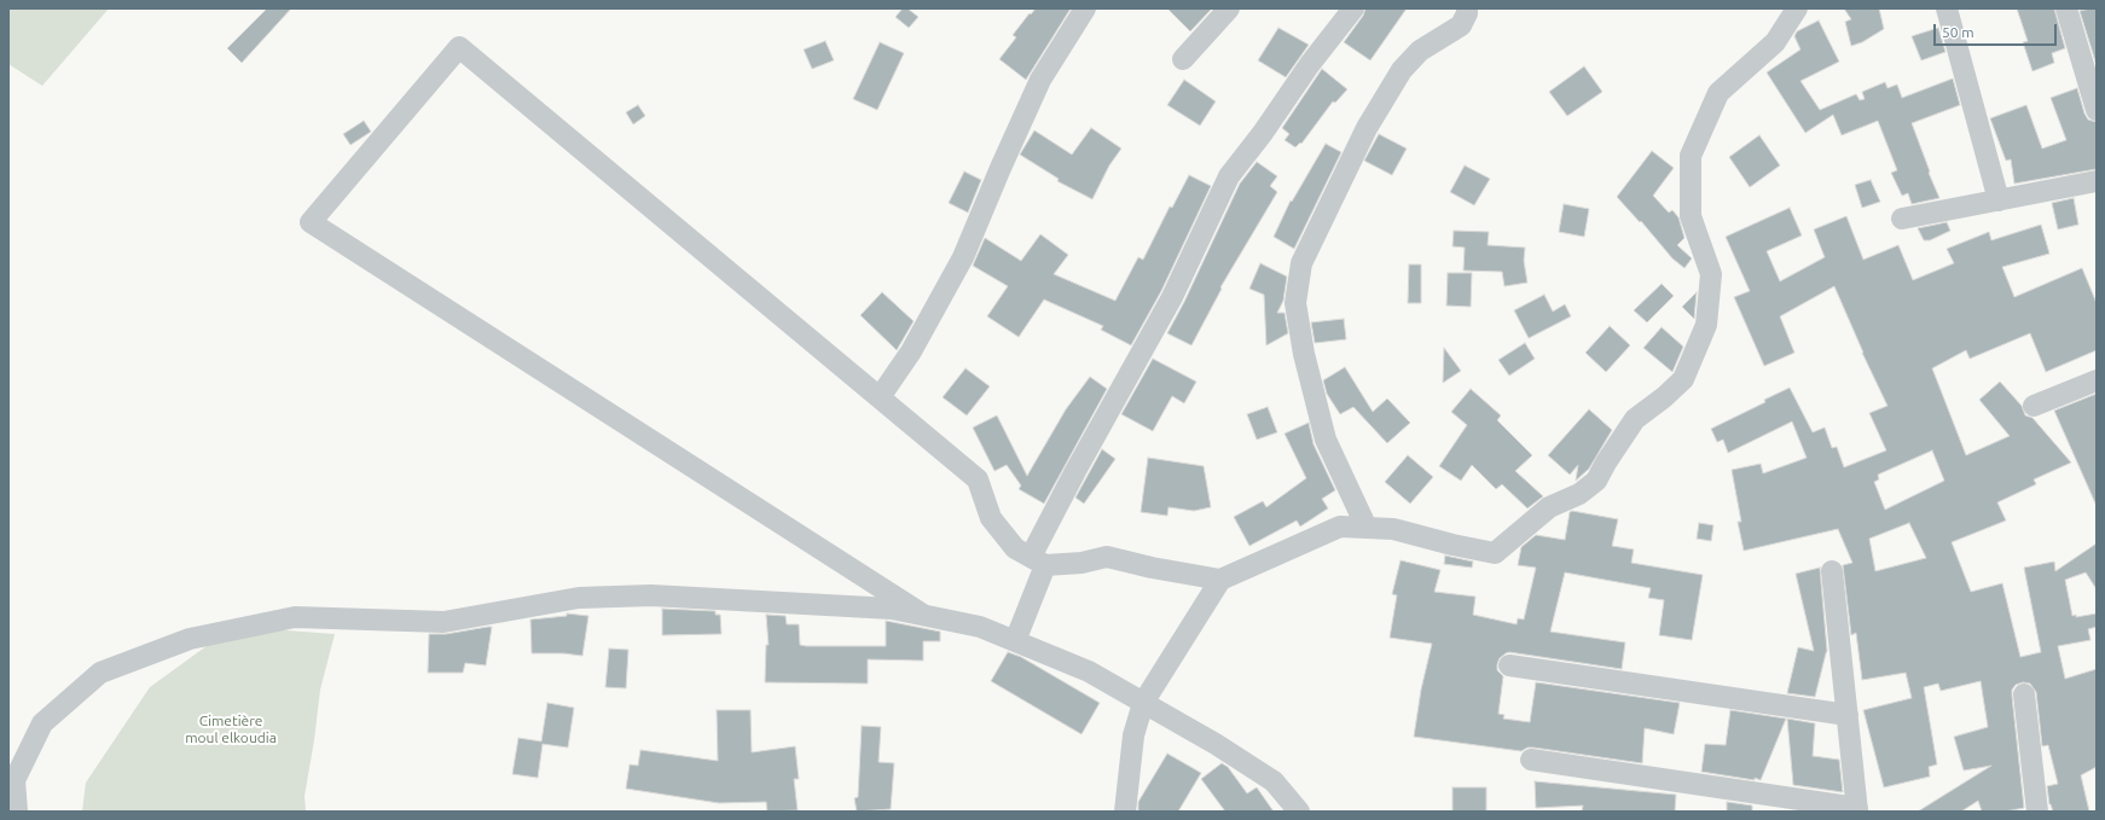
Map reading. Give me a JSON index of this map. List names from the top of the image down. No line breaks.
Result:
{"parks":["Cimetière moul elkoudia"],"scale_bar":"50 m"}
